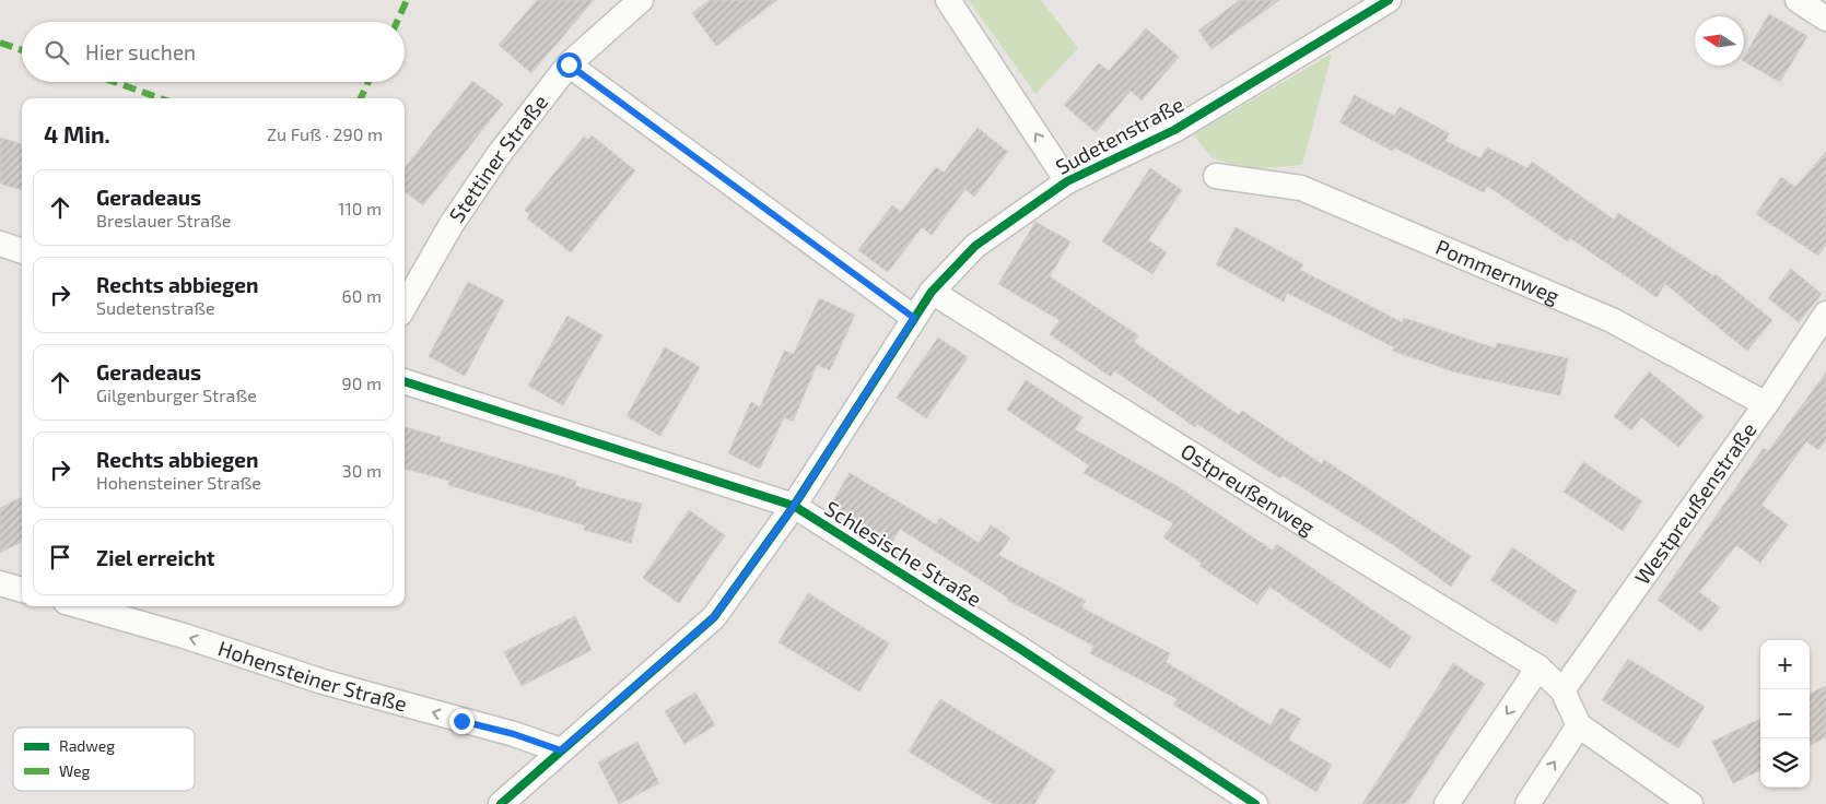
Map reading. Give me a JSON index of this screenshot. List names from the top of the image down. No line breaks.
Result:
{"streets":{"street":["Sudetenstraße","Stettiner Straße","Pommernweg","Ostpreußenweg","Westpreußenstraße","Schlesische Straße","Hohensteiner Straße"]},"crossings":[["Sudetenstraße","Ostpreußenweg"],["Sudetenstraße","Schlesische Straße"],["Sudetenstraße","Hohensteiner Straße"],["Pommernweg","Westpreußenstraße"],["Ostpreußenweg","Westpreußenstraße"]],"one_way":["Hohensteiner Straße"],"legend":["Radweg","Weg"],"north":"left","page":{"search":"Hier suchen","heading":["4 Min.","Zu Fuß · 290 m"],"list":[["Geradeaus","Breslauer Straße","110 m"],["Rechts abbiegen","Sudetenstraße","60 m"],["Geradeaus","Gilgenburger Straße","90 m"],["Rechts abbiegen","Hohensteiner Straße","30 m"],"Ziel erreicht"],"map_buttons":["+","−"]}}
